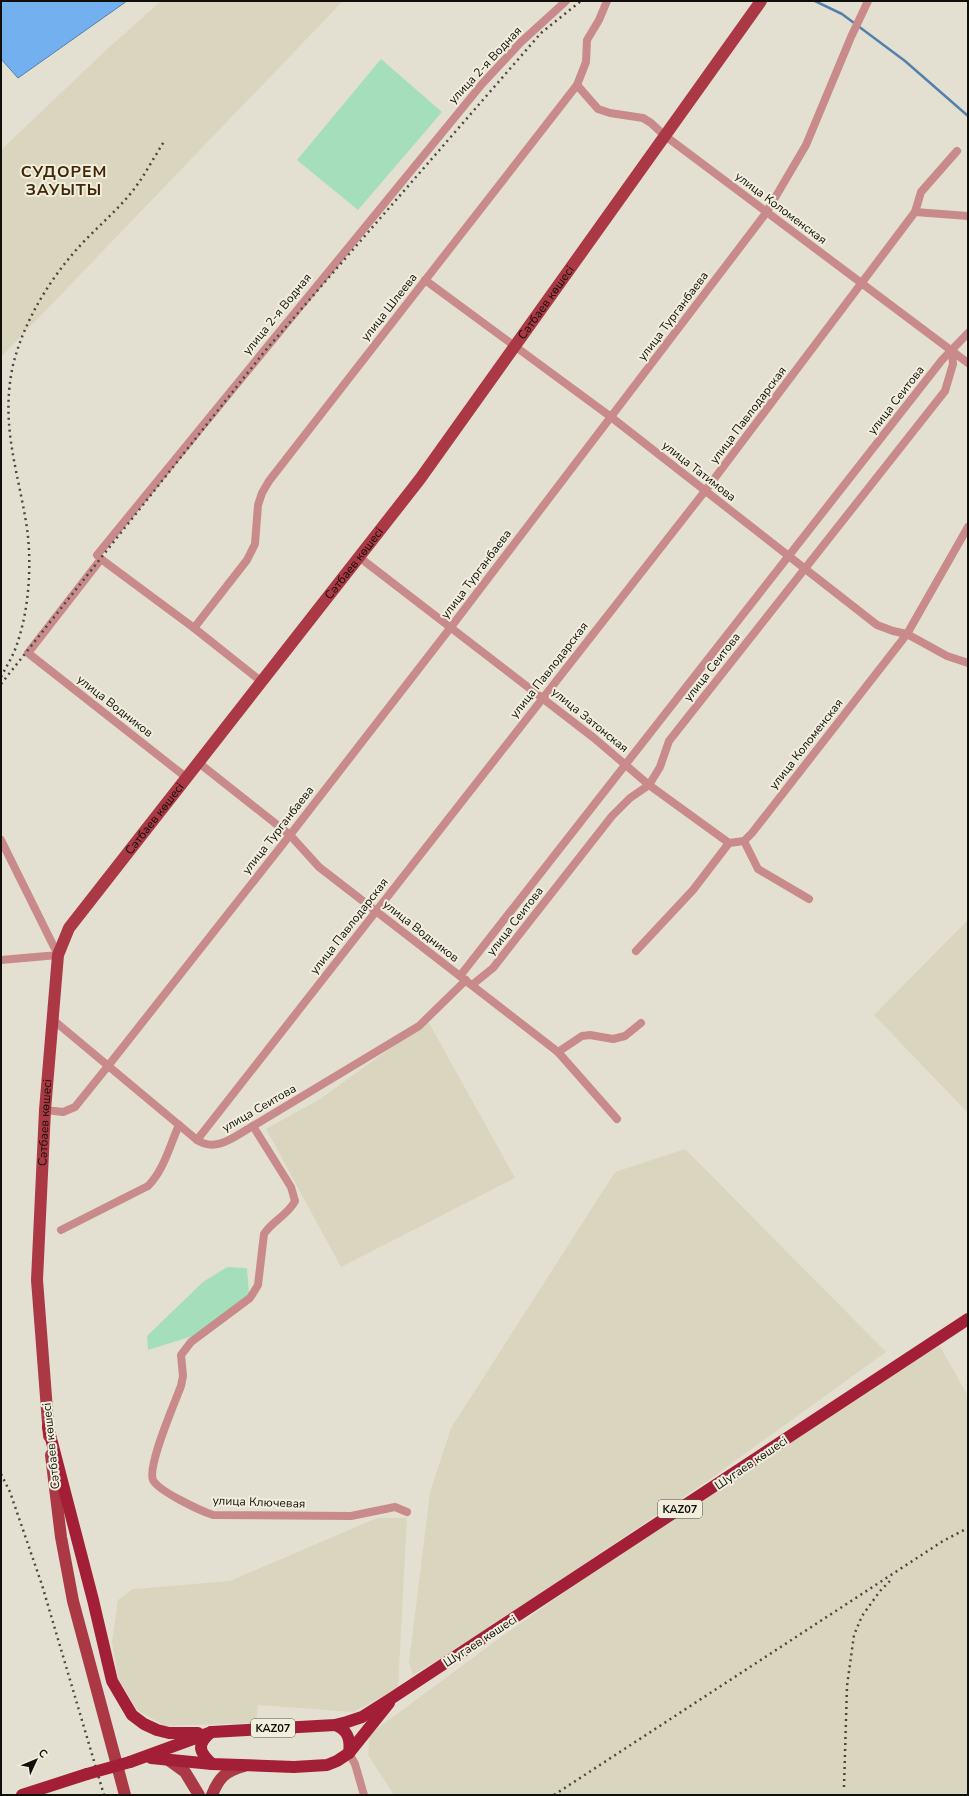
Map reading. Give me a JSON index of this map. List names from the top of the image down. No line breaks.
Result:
{"streets":{"highway":["Шугаев көшесі","KAZ07"],"main road":["Сәтбаев көшесі"],"street":["улица 2-я Водная","улица Коломенская","улица Шлеева","улица Турганбаева","улица Сеитова","улица Павлодарская","улица Татимова","улица Водников","улица Затонская","улица Ключевая"]},"crossings":[["улица 2-я Водная","улица Водников"],["улица Коломенская","Сәтбаев көшесі"],["улица Коломенская","улица Шлеева"],["улица Коломенская","улица Турганбаева"],["улица Коломенская","улица Сеитова"],["улица Коломенская","улица Павлодарская"],["улица Коломенская","улица Татимова"],["Сәтбаев көшесі","улица Турганбаева"],["Сәтбаев көшесі","улица Сеитова"],["Сәтбаев көшесі","улица Татимова"],["Сәтбаев көшесі","улица Водников"],["Сәтбаев көшесі","улица Затонская"],["улица Шлеева","улица Татимова"],["улица Турганбаева","улица Сеитова"],["улица Турганбаева","улица Татимова"],["улица Турганбаева","улица Водников"],["улица Турганбаева","улица Затонская"],["улица Сеитова","улица Павлодарская"],["улица Сеитова","улица Татимова"],["улица Сеитова","улица Водников"],["улица Сеитова","улица Затонская"],["улица Сеитова","улица Ключевая"],["улица Павлодарская","улица Татимова"],["улица Павлодарская","улица Водников"],["улица Павлодарская","улица Затонская"],["Шугаев көшесі","KAZ07"]],"districts":["СУДОРЕМ ЗАУЫТЫ"],"north":"top right"}
